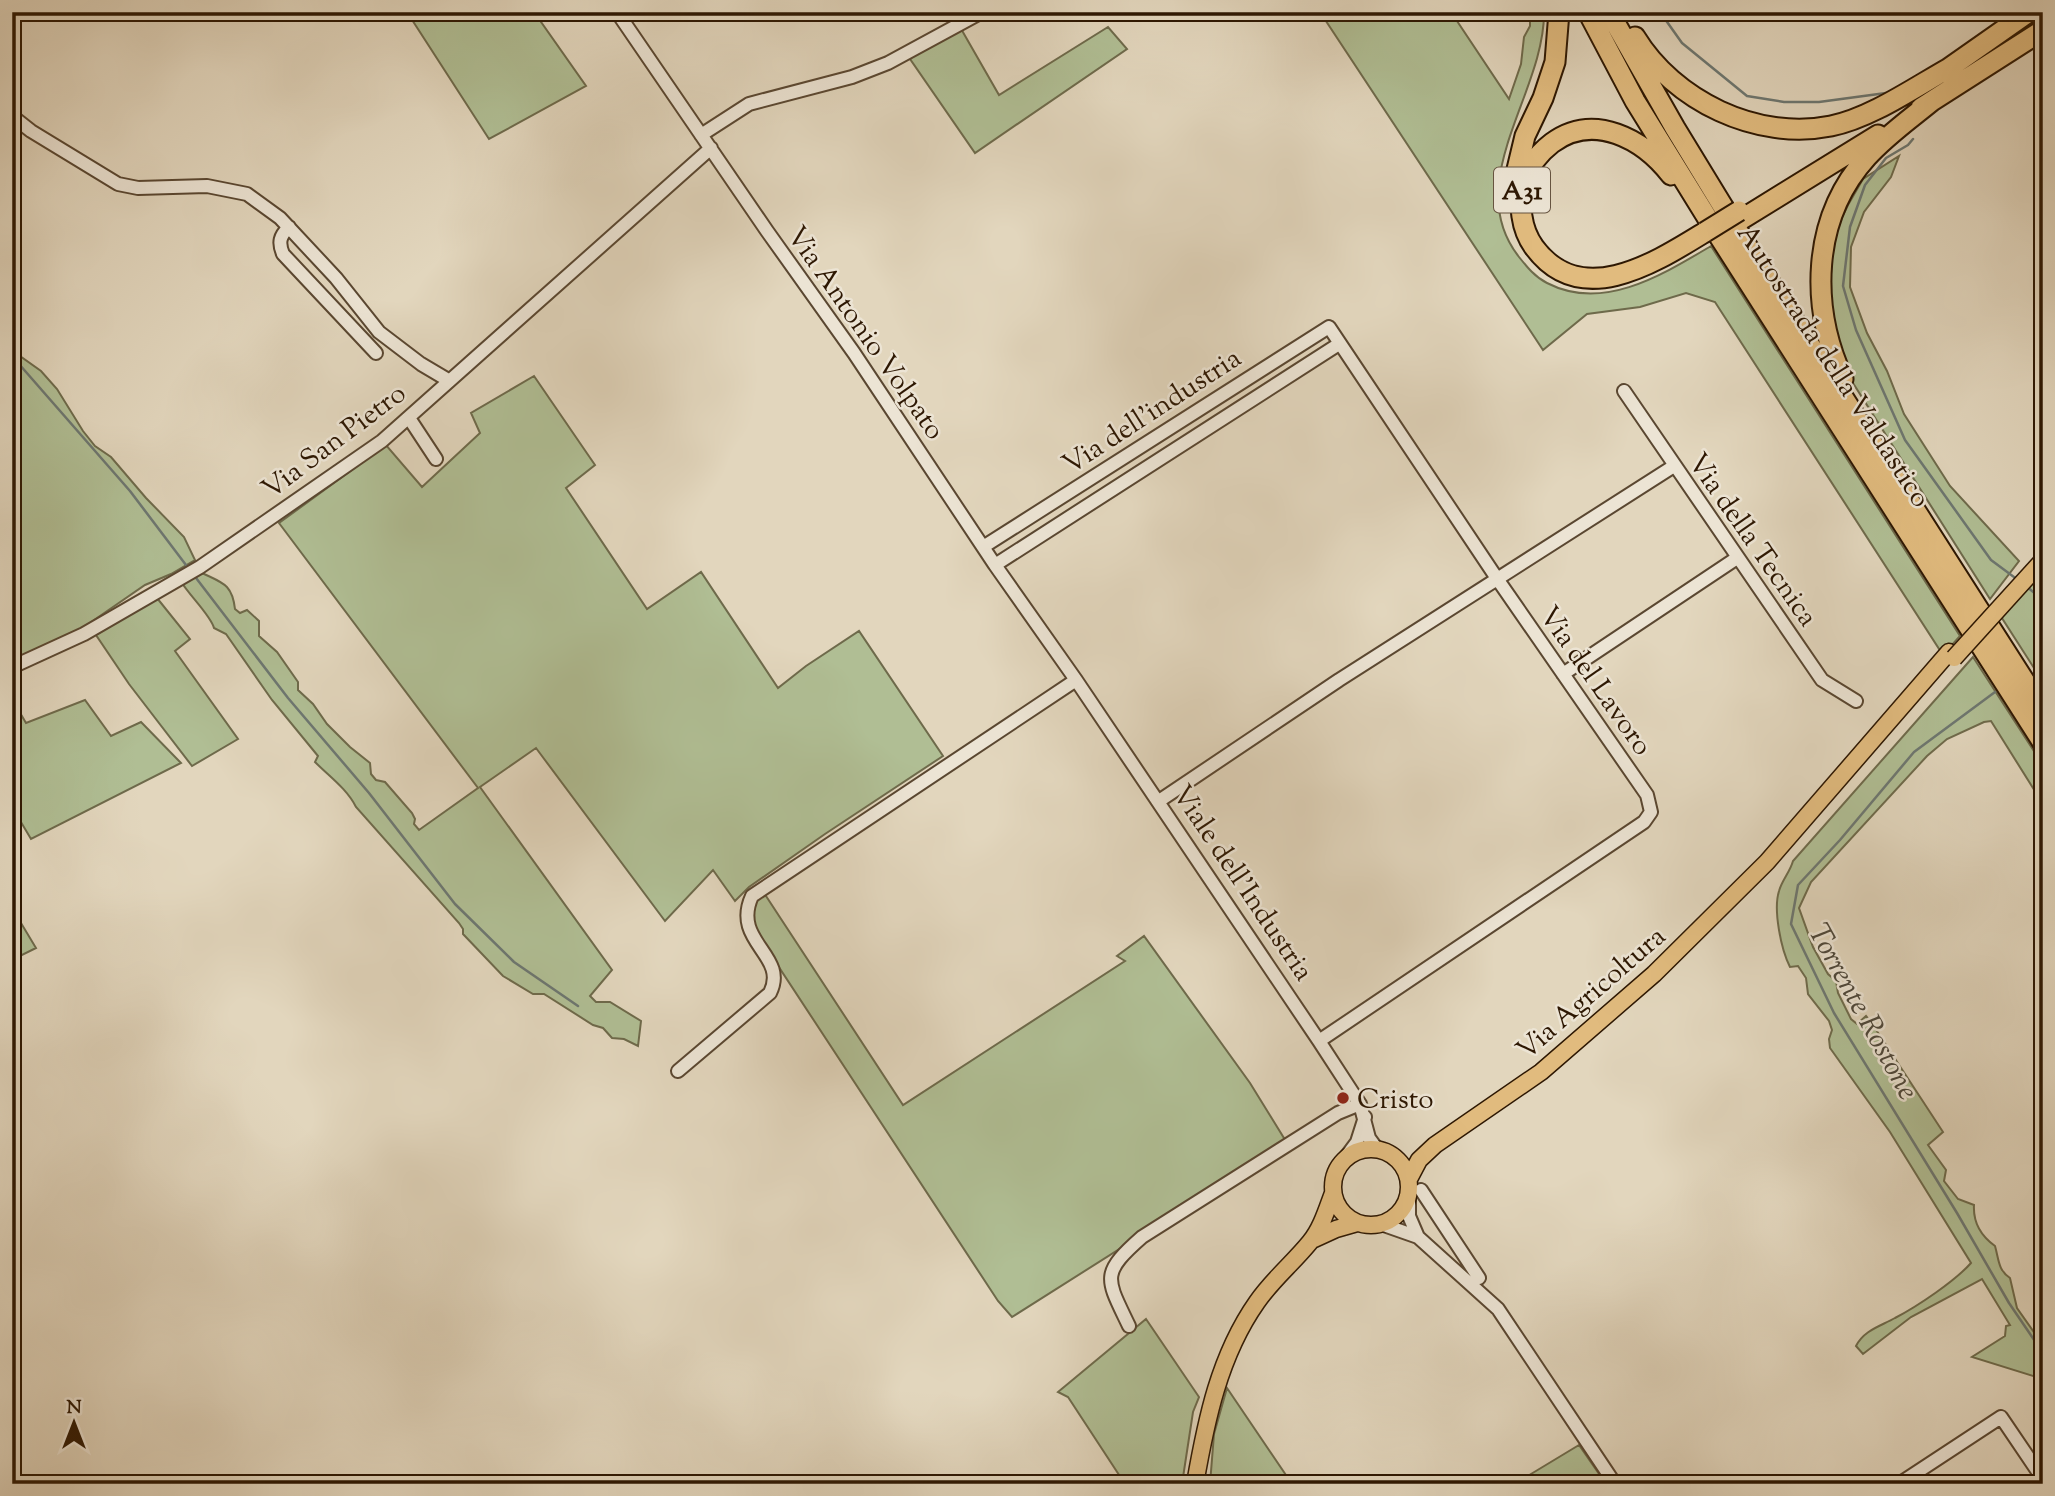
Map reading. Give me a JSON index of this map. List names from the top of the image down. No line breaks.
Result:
{"streets":{"highway":["A31","Autostrada della Valdastico"],"main road":["Viale dell'Industria","Via Agricoltura"],"street":["Via Antonio Volpato","Via dell'industria","Via San Pietro","Via della Tecnica","Via del Lavoro"]},"crossings":[["A31","Autostrada della Valdastico"],["Via Antonio Volpato","Via dell'industria"],["Via Antonio Volpato","Via San Pietro"],["Via Antonio Volpato","Viale dell'Industria"],["Via del Lavoro","Viale dell'Industria"],["Viale dell'Industria","Via Agricoltura"]],"water":["Torrente Rostone"],"places":["Cristo"],"north":"top"}
